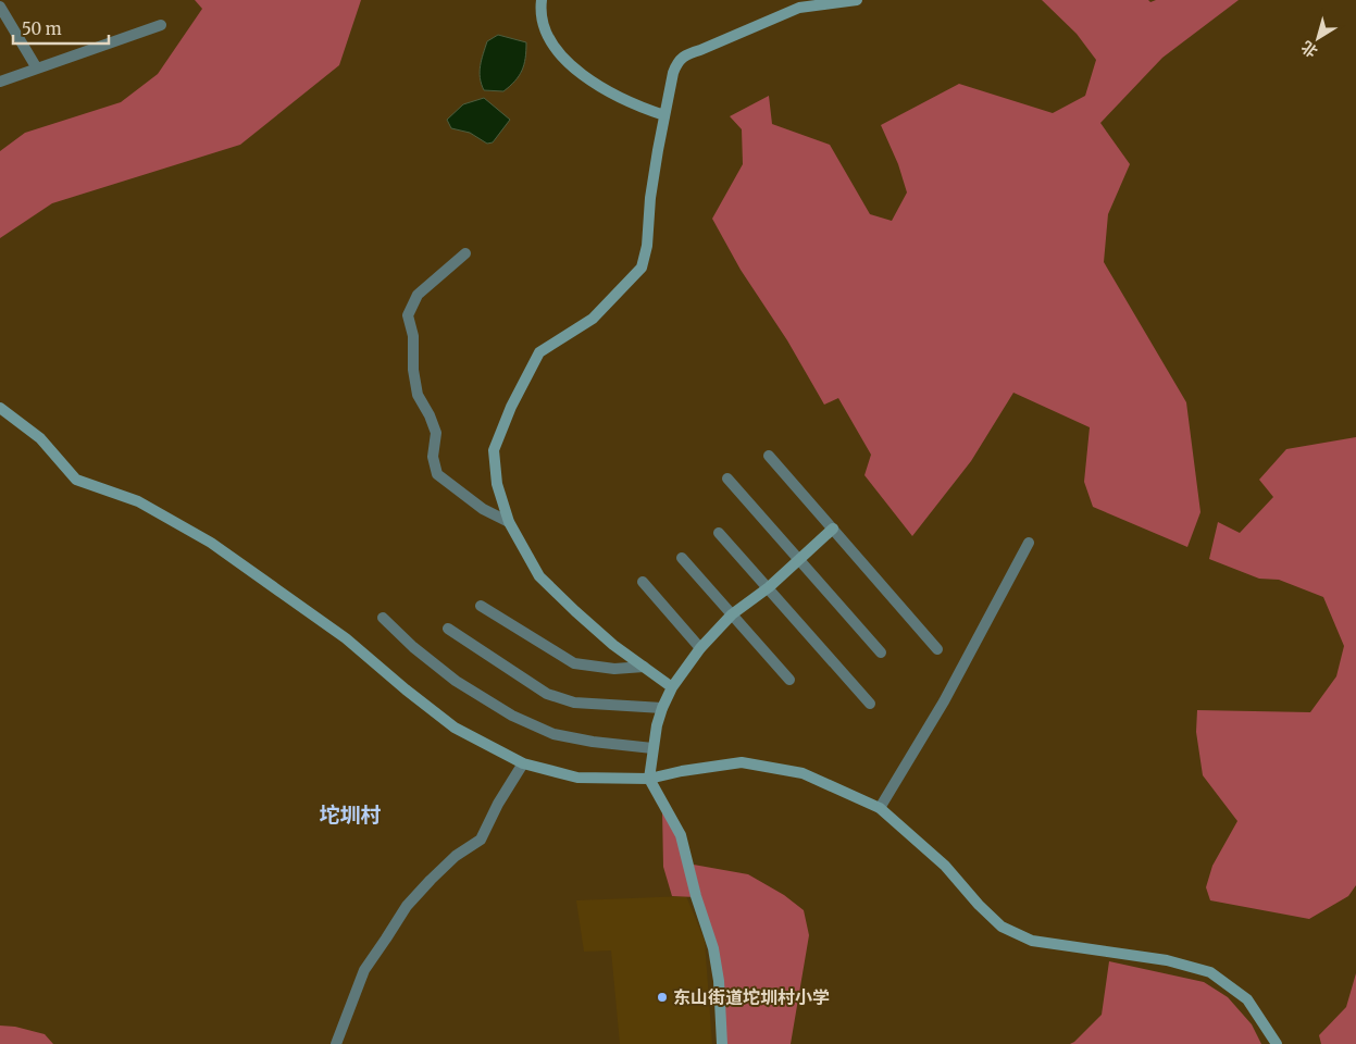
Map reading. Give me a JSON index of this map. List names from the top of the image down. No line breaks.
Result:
{"districts":["坨圳村"],"places":["东山街道坨圳村小学"],"scale_bar":"50 m","north":"bottom left"}
